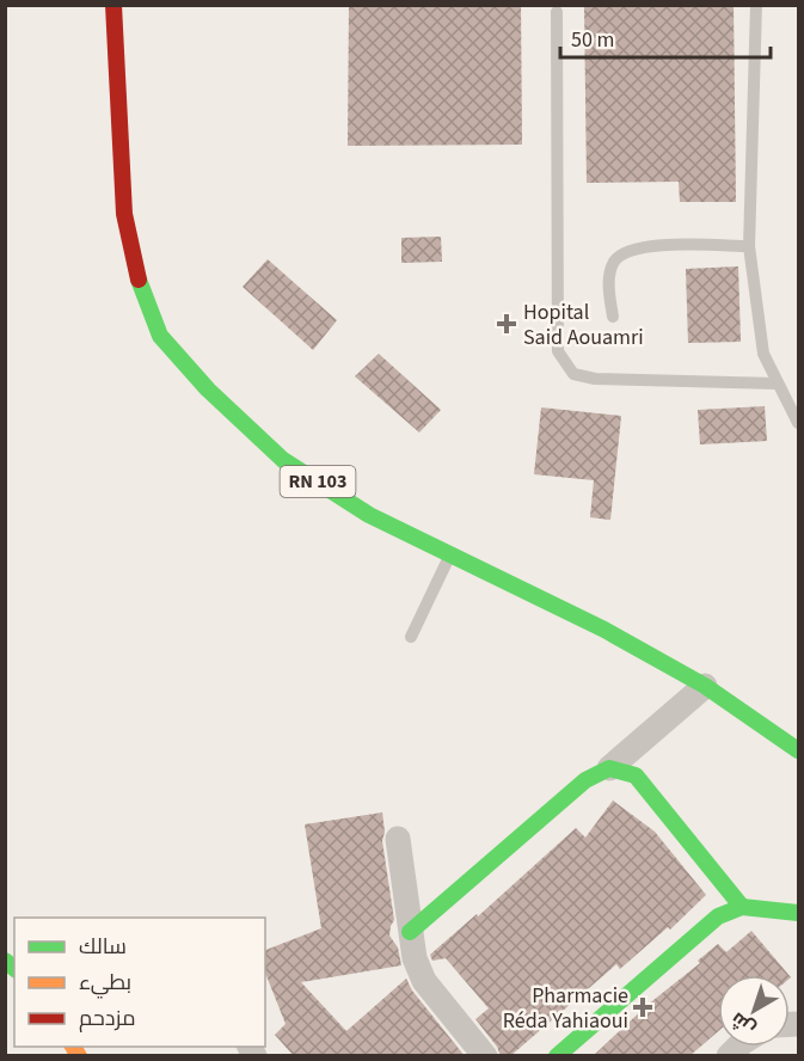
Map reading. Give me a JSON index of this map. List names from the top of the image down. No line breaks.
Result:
{"streets":{"main road":["RN 103"]},"places":{"health":["Hopital Said Aouamri","Pharmacie Réda Yahiaoui"]},"legend":["سالك","بطيء","مزدحم"],"scale_bar":"50 m","north":"bottom left"}
